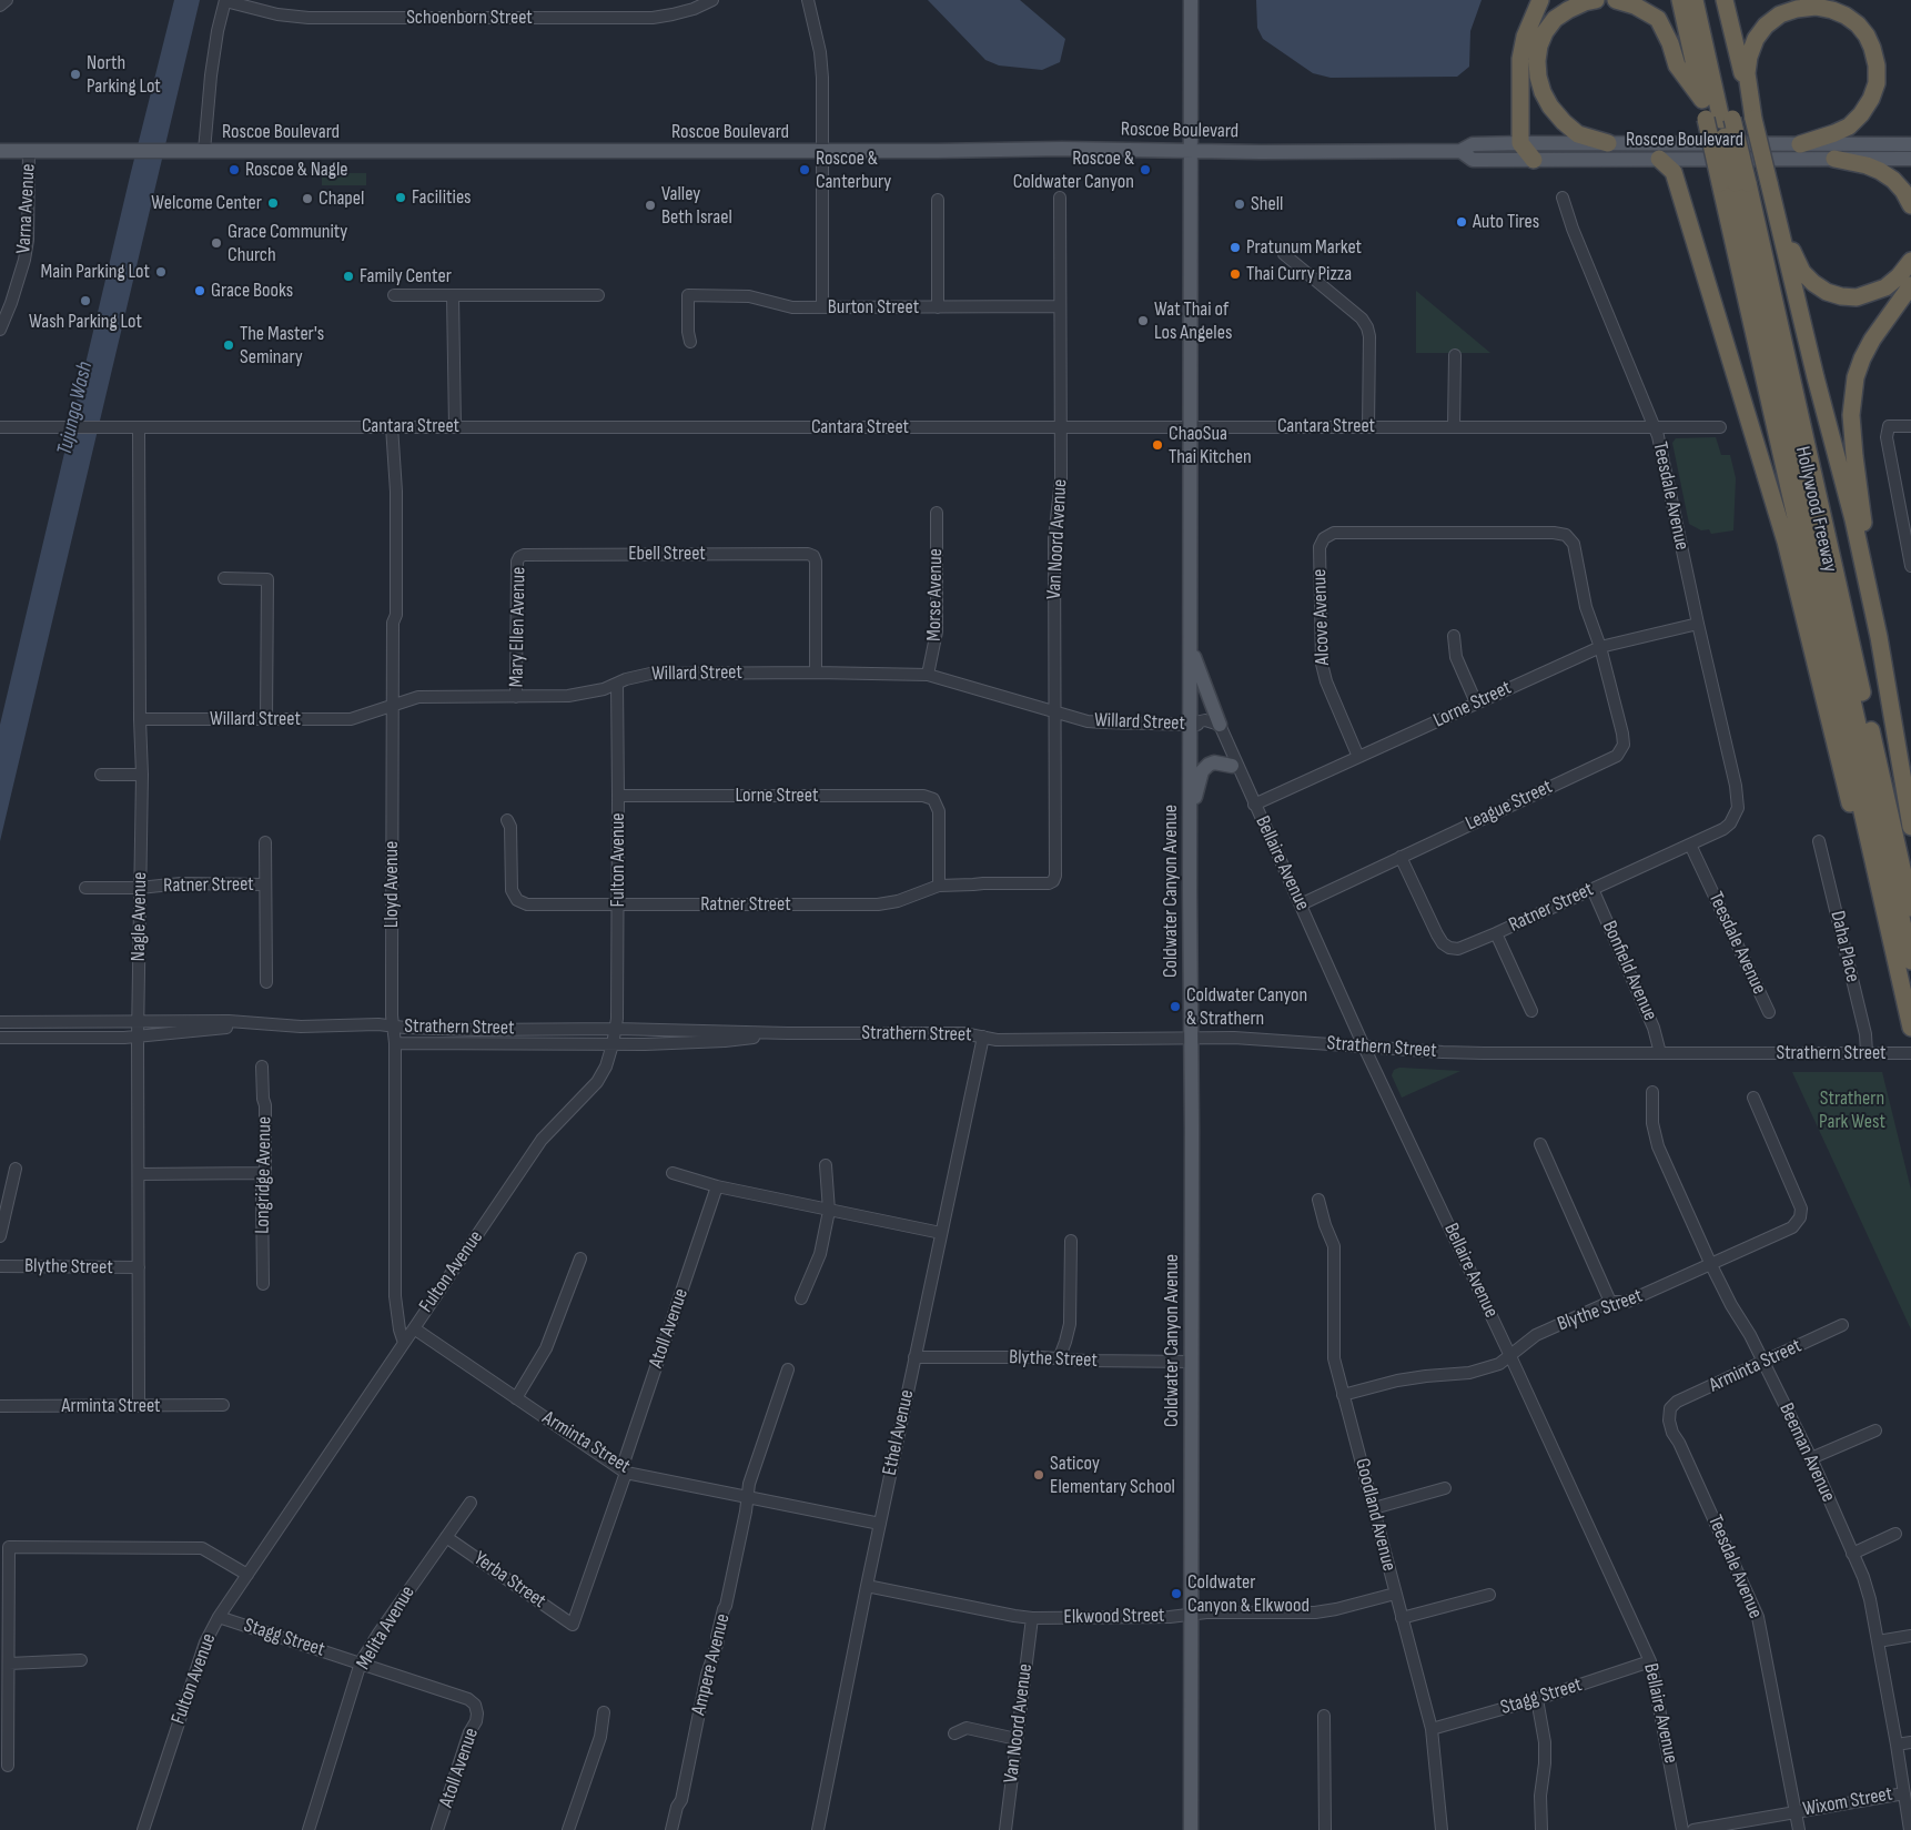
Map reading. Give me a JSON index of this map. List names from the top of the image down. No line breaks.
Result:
{"streets":{"highway":["Hollywood Freeway"],"main road":["Roscoe Boulevard","Coldwater Canyon Avenue"],"street":["Schoenborn Street","Varna Avenue","Burton Street","Cantara Street","Teesdale Avenue","Van Noord Avenue","Ebell Street","Morse Avenue","Alcove Avenue","Mary Ellen Avenue","Willard Street","Lorne Street","League Street","Fulton Avenue","Bellaire Avenue","Lloyd Avenue","Ratner Street","Nagle Avenue","Daha Place","Bonfield Avenue","Strathern Street","Longridge Avenue","Blythe Street","Atoll Avenue","Arminta Street","Ethel Avenue","Beeman Avenue","Goodland Avenue","Yerba Street","Elkwood Street","Melita Avenue","Stagg Street","Ampere Avenue","Wixom Street"]},"crossings":[["Roscoe Boulevard","Varna Avenue"],["Roscoe Boulevard","Coldwater Canyon Avenue"],["Burton Street","Van Noord Avenue"],["Cantara Street","Teesdale Avenue"],["Cantara Street","Van Noord Avenue"],["Cantara Street","Lloyd Avenue"],["Cantara Street","Coldwater Canyon Avenue"],["Cantara Street","Nagle Avenue"],["Teesdale Avenue","Lorne Street"],["Teesdale Avenue","Ratner Street"],["Teesdale Avenue","Arminta Street"],["Teesdale Avenue","Wixom Street"],["Van Noord Avenue","Willard Street"],["Van Noord Avenue","Ratner Street"],["Van Noord Avenue","Elkwood Street"],["Ebell Street","Mary Ellen Avenue"],["Ebell Street","Willard Street"],["Morse Avenue","Willard Street"],["Alcove Avenue","Lorne Street"],["Alcove Avenue","League Street"],["Mary Ellen Avenue","Willard Street"],["Willard Street","Fulton Avenue"],["Willard Street","Lloyd Avenue"],["Willard Street","Coldwater Canyon Avenue"],["Willard Street","Nagle Avenue"],["Lorne Street","League Street"],["Lorne Street","Fulton Avenue"],["Lorne Street","Bellaire Avenue"],["Lorne Street","Ratner Street"],["League Street","Bellaire Avenue"],["League Street","Ratner Street"],["Fulton Avenue","Lloyd Avenue"],["Fulton Avenue","Ratner Street"],["Fulton Avenue","Strathern Street"],["Fulton Avenue","Arminta Street"],["Fulton Avenue","Stagg Street"],["Bellaire Avenue","Strathern Street"],["Bellaire Avenue","Blythe Street"],["Bellaire Avenue","Stagg Street"],["Lloyd Avenue","Strathern Street"],["Ratner Street","Nagle Avenue"],["Ratner Street","Bonfield Avenue"],["Coldwater Canyon Avenue","Strathern Street"],["Coldwater Canyon Avenue","Blythe Street"],["Coldwater Canyon Avenue","Elkwood Street"],["Nagle Avenue","Strathern Street"],["Nagle Avenue","Blythe Street"],["Nagle Avenue","Arminta Street"],["Daha Place","Strathern Street"],["Bonfield Avenue","Strathern Street"],["Strathern Street","Ethel Avenue"],["Blythe Street","Ethel Avenue"],["Blythe Street","Beeman Avenue"],["Blythe Street","Goodland Avenue"],["Atoll Avenue","Arminta Street"],["Atoll Avenue","Yerba Street"],["Atoll Avenue","Stagg Street"],["Arminta Street","Ethel Avenue"],["Arminta Street","Beeman Avenue"],["Arminta Street","Ampere Avenue"],["Ethel Avenue","Elkwood Street"],["Beeman Avenue","Wixom Street"],["Goodland Avenue","Elkwood Street"],["Goodland Avenue","Stagg Street"],["Yerba Street","Melita Avenue"],["Melita Avenue","Stagg Street"]],"water":["Tujunga Wash"],"parks":["Strathern Park West"],"places":["North Parking Lot","Roscoe & Nagle","Roscoe & Canterbury","Roscoe & Coldwater Canyon","Facilities","Chapel","Welcome Center","Shell","Valley Beth Israel","Auto Tires","Grace Community Church","Pratunum Market","Main Parking Lot","Thai Curry Pizza","Family Center","Grace Books","Wash Parking Lot","Wat Thai of Los Angeles","The Master's Seminary","ChaoSua Thai Kitchen","Coldwater Canyon & Strathern","Saticoy Elementary School","Coldwater Canyon & Elkwood"]}
